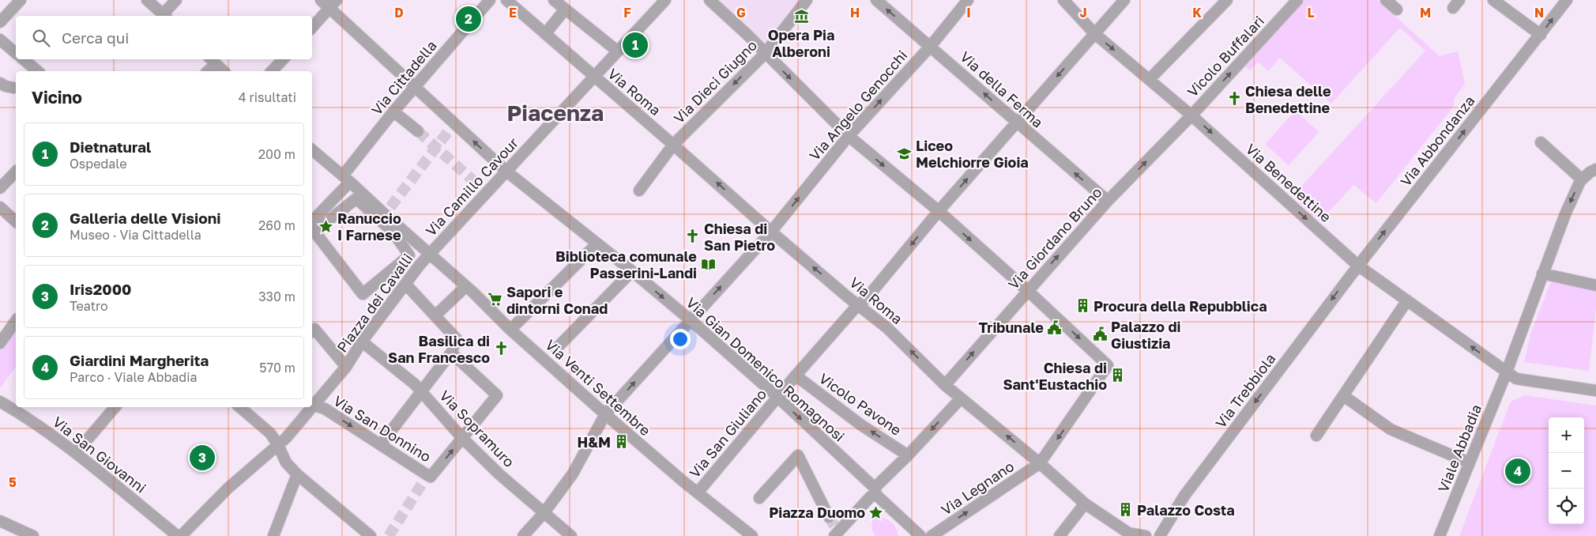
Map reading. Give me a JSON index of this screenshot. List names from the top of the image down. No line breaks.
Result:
{"streets":{"street":["Vicolo Buffalari","Via Cittadella","Via Dieci Giugno","Via della Ferma","Via Roma","Via Angelo Genocchi","Via Abbondanza","Via Benedettine","Via Camillo Cavour","Via Giordano Bruno","Piazza dei Cavalli","Via Gian Domenico Romagnosi","Via Venti Settembre","Via Trebbiola","Vicolo Pavone","Via San Donnino","Via Sopramuro","Via San Giuliano","Viale Abbadia","Via San Giovanni","Via Legnano"]},"crossings":[["Vicolo Buffalari","Via Benedettine"],["Vicolo Buffalari","Via Giordano Bruno"],["Via Cittadella","Piazza dei Cavalli"],["Via Cittadella","Via Gian Domenico Romagnosi"],["Via Dieci Giugno","Via Roma"],["Via della Ferma","Via Angelo Genocchi"],["Via della Ferma","Via Giordano Bruno"],["Via della Ferma","Via San Giuliano"],["Via Roma","Via Angelo Genocchi"],["Via Roma","Via Camillo Cavour"],["Via Roma","Via Giordano Bruno"],["Via Roma","Via San Giuliano"],["Via Roma","Via Legnano"],["Via Angelo Genocchi","Via Gian Domenico Romagnosi"],["Via Angelo Genocchi","Via Venti Settembre"],["Via Angelo Genocchi","Via Sopramuro"],["Via Abbondanza","Via Benedettine"],["Via Abbondanza","Via Trebbiola"],["Via Benedettine","Via Giordano Bruno"],["Via Benedettine","Via Trebbiola"],["Via Benedettine","Via San Giuliano"],["Via Benedettine","Viale Abbadia"],["Via Camillo Cavour","Piazza dei Cavalli"],["Via Camillo Cavour","Via Gian Domenico Romagnosi"],["Via Camillo Cavour","Via Venti Settembre"],["Piazza dei Cavalli","Via Venti Settembre"],["Piazza dei Cavalli","Via Sopramuro"],["Via Gian Domenico Romagnosi","Via San Giuliano"],["Via Venti Settembre","Via San Giuliano"],["Vicolo Pavone","Via San Giuliano"],["Via San Donnino","Via Sopramuro"]],"one_way":["Via Dieci Giugno","Via della Ferma","Via Roma","Via Angelo Genocchi","Via Abbondanza","Via Giordano Bruno","Vicolo Pavone","Via San Donnino"],"districts":["Piacenza"],"places":{"museum":["Opera Pia Alberoni"],"church":["Chiesa delle Benedettine","Chiesa di San Pietro","Basilica di San Francesco"],"school or university":["Liceo Melchiorre Gioia"],"place":["Ranuccio I Farnese","Piazza Duomo"],"library":["Biblioteca comunale Passerini-Landi"],"supermarket":["Sapori e dintorni Conad"],"building":["Procura della Repubblica","Chiesa di Sant'Eustachio","H&M","Palazzo Costa"],"public building":["Tribunale","Palazzo di Giustizia"]},"page":{"pins":["2","1","3","4"],"search":"Cerca qui","heading":["Vicino","4 risultati"],"list":[{"mark":"1","name":"Dietnatural","note":"Ospedale","value":"200 m"},{"mark":"2","name":"Galleria delle Visioni","note":"Museo · Via Cittadella","value":"260 m"},{"mark":"3","name":"Iris2000","note":"Teatro","value":"330 m"},{"mark":"4","name":"Giardini Margherita","note":"Parco · Viale Abbadia","value":"570 m"}],"map_buttons":["+","−"]},"grid":{"columns":["D","E","F","G","H","I","J","K","L","M","N"],"rows":["5"]}}
